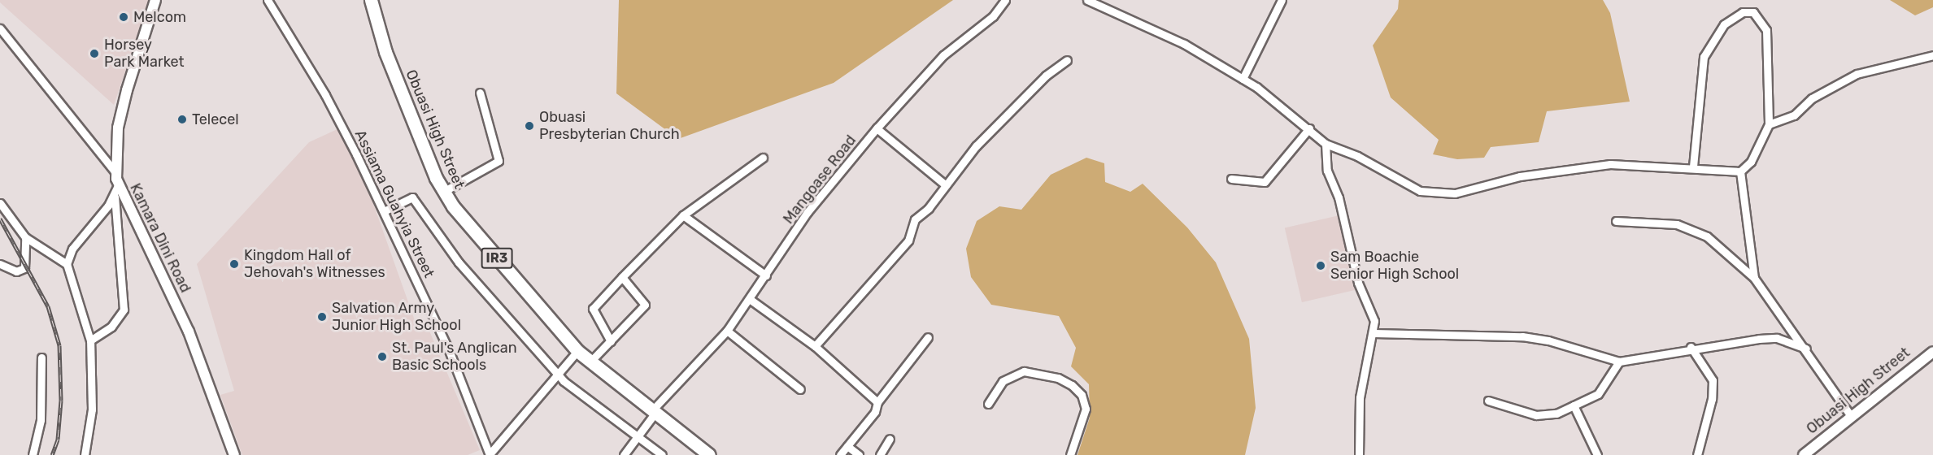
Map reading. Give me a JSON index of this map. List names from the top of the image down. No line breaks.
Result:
{"streets":{"main road":["Obuasi High Street","IR3"],"street":["Mangoase Road","Assiama Guahyia Street","Kamara Dini Road"]},"crossings":[["Obuasi High Street","Mangoase Road"]],"places":["Melcom","Horsey Park Market","Telecel","Obuasi Presbyterian Church","Kingdom Hall of Jehovah's Witnesses","Sam Boachie Senior High School","Salvation Army Junior High School","St. Paul's Anglican Basic Schools"]}
